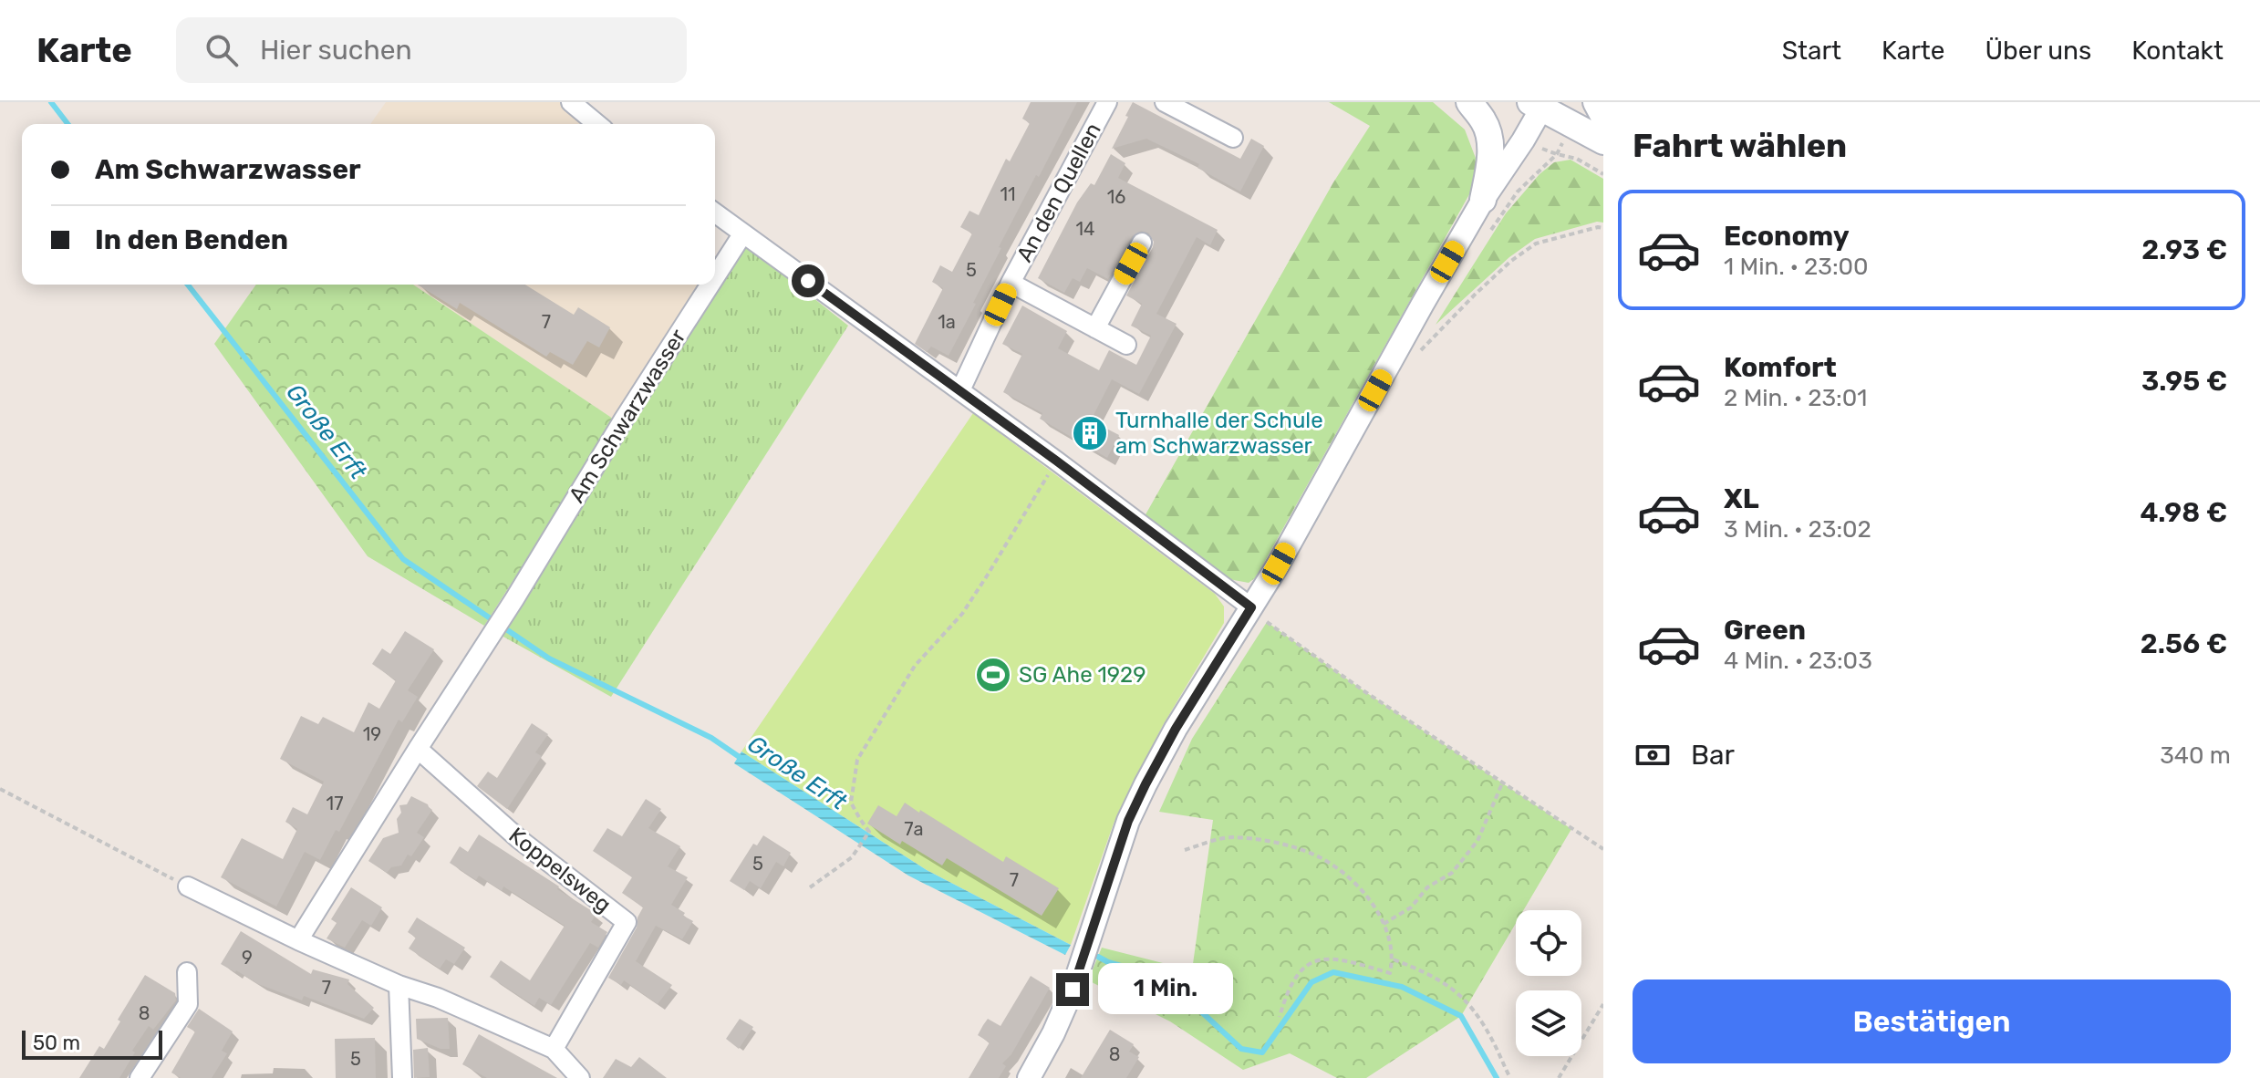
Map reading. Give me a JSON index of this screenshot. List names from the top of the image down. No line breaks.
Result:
{"streets":{"street":["An den Quellen","Am Schwarzwasser","Koppelsweg"]},"crossings":[["Am Schwarzwasser","Koppelsweg"]],"water":["Große Erft"],"places":{"building":["Turnhalle der Schule am Schwarzwasser"],"sports":["SG Ahe 1929"]},"house_numbers":["11","16","14","5","7","1a","19","17","7a","5","7","9","7","8","8","5"],"scale_bar":"50 m","page":{"header":"Karte","search":"Hier suchen","nav":["Start","Karte","Über uns","Kontakt"],"heading":"Fahrt wählen","banner":["Am Schwarzwasser","In den Benden"],"list":[{"name":"Economy","note":"1 Min. · 23:00","value":"2.93 €"},{"name":"Komfort","note":"2 Min. · 23:01","value":"3.95 €"},{"name":"XL","note":"3 Min. · 23:02","value":"4.98 €"},{"name":"Green","note":"4 Min. · 23:03","value":"2.56 €"}],"pay":["Bar","340 m"],"bubble":"1 Min.","buttons":"Bestätigen","scale":"50 m"}}
